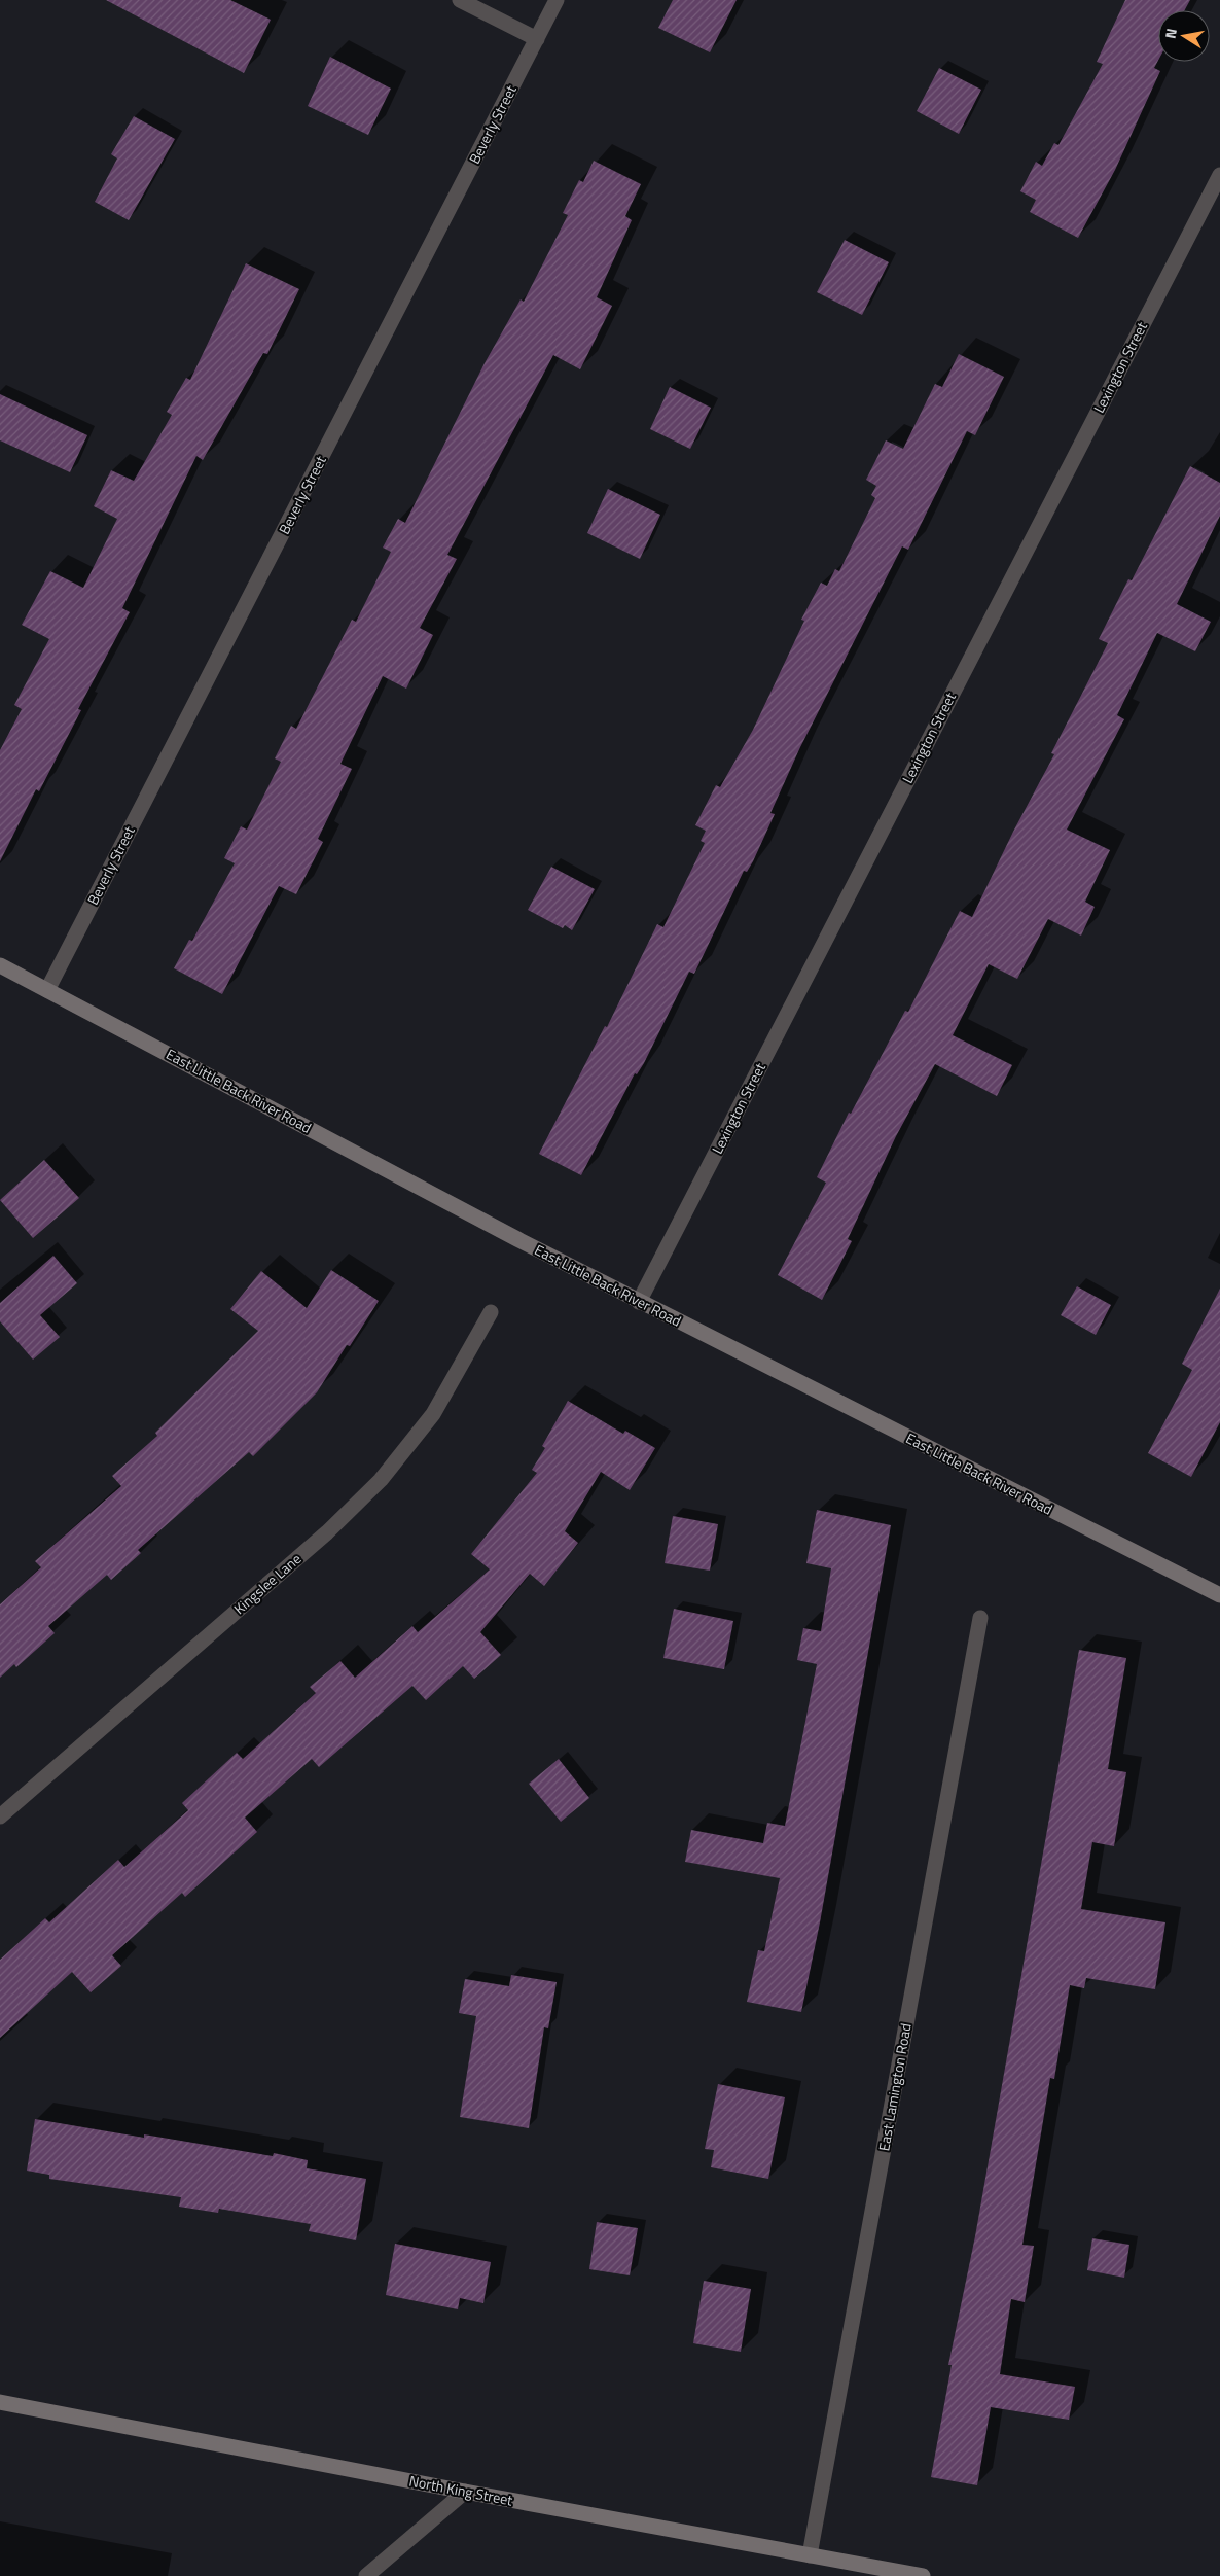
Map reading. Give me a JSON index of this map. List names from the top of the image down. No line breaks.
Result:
{"streets":{"street":["Beverly Street","Lexington Street","East Little Back River Road","Kingslee Lane","East Lamington Road","North King Street"]},"crossings":[["Beverly Street","East Little Back River Road"],["Lexington Street","East Little Back River Road"],["East Lamington Road","North King Street"]],"north":"left"}
